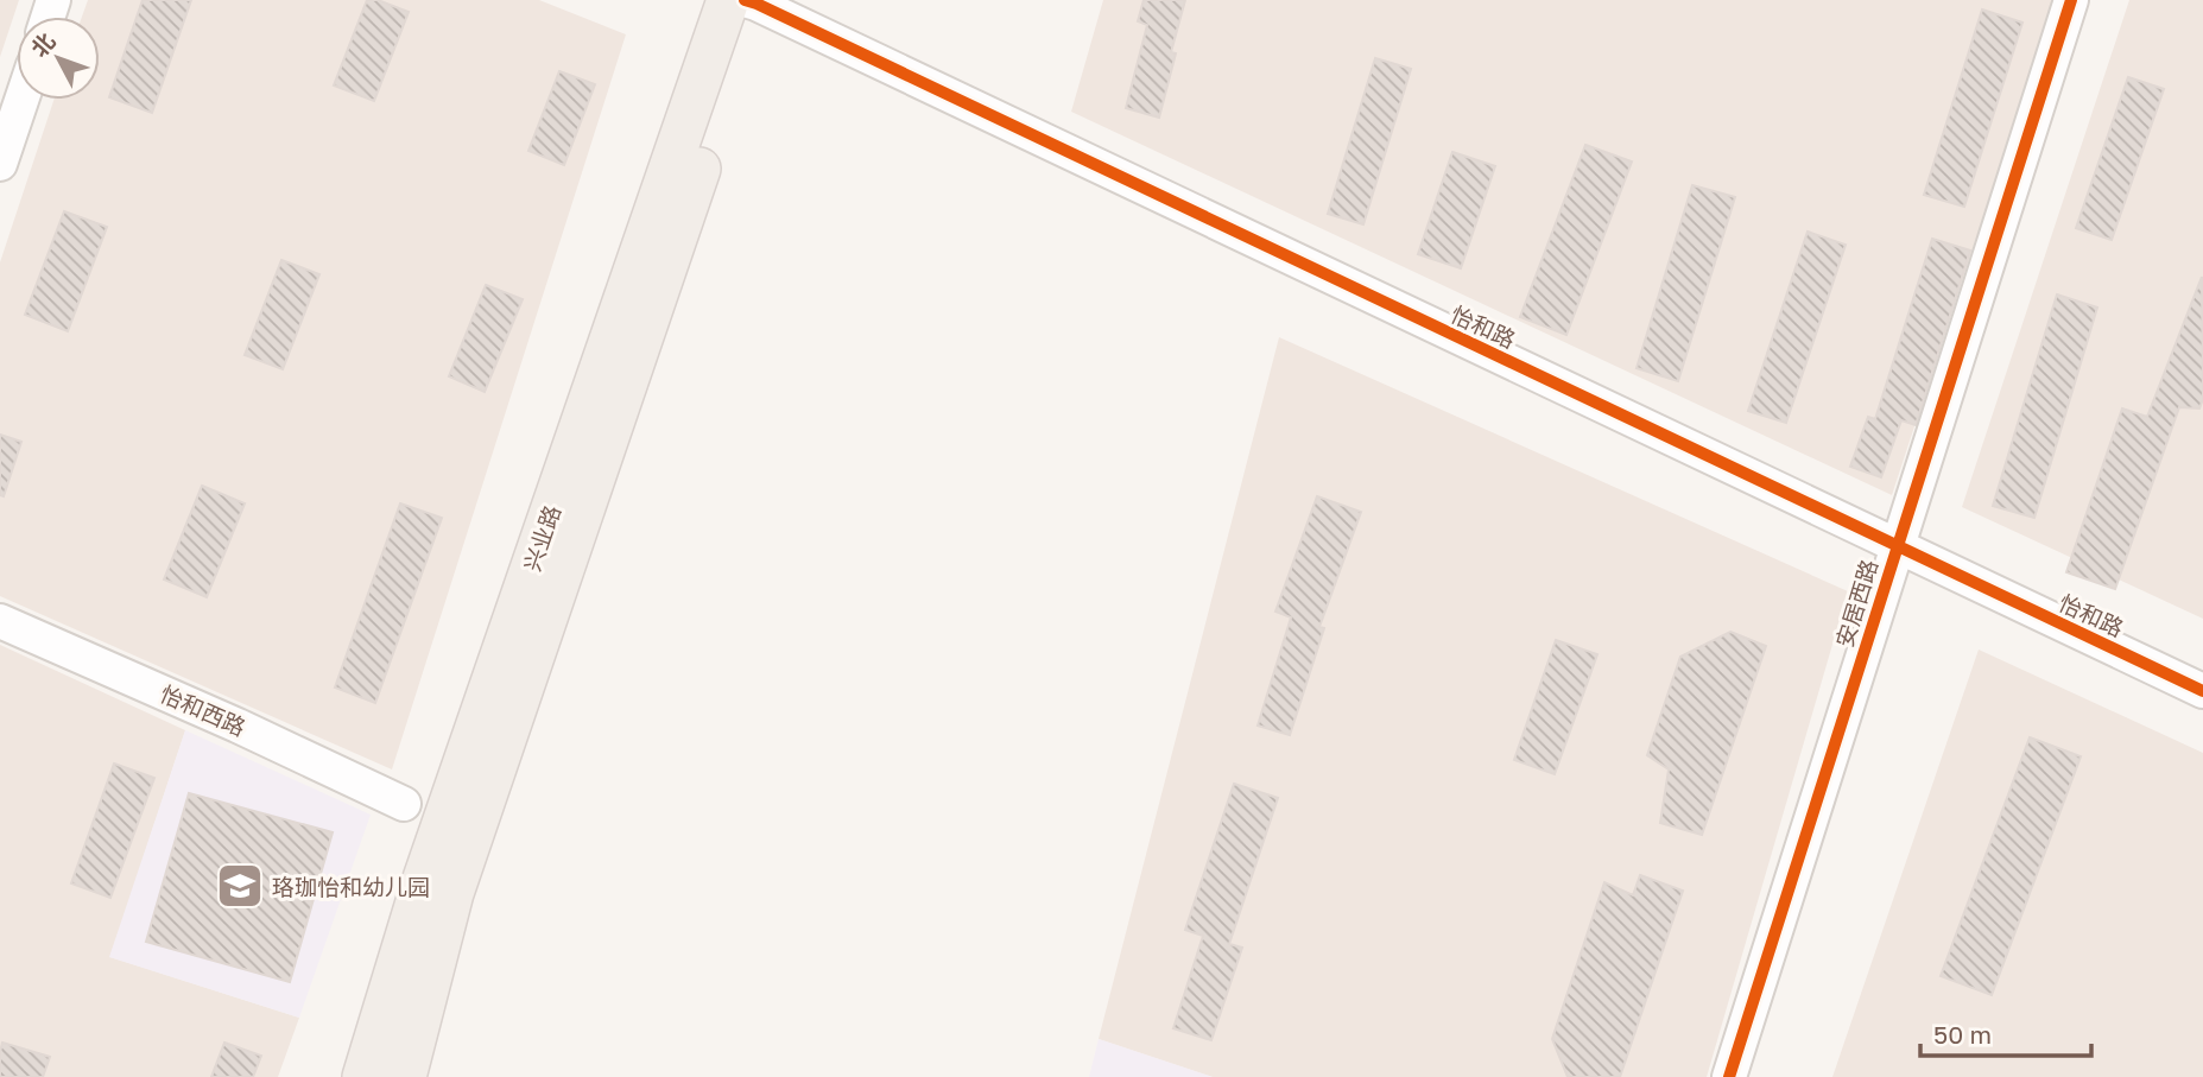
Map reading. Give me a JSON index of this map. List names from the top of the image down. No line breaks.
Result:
{"streets":{"main road":["兴业路"],"street":["怡和路","安居西路","怡和西路"]},"crossings":[["怡和路","兴业路"],["怡和路","安居西路"]],"places":{"school or university":["珞珈怡和幼儿园"]},"scale_bar":"50 m","north":"top left"}
